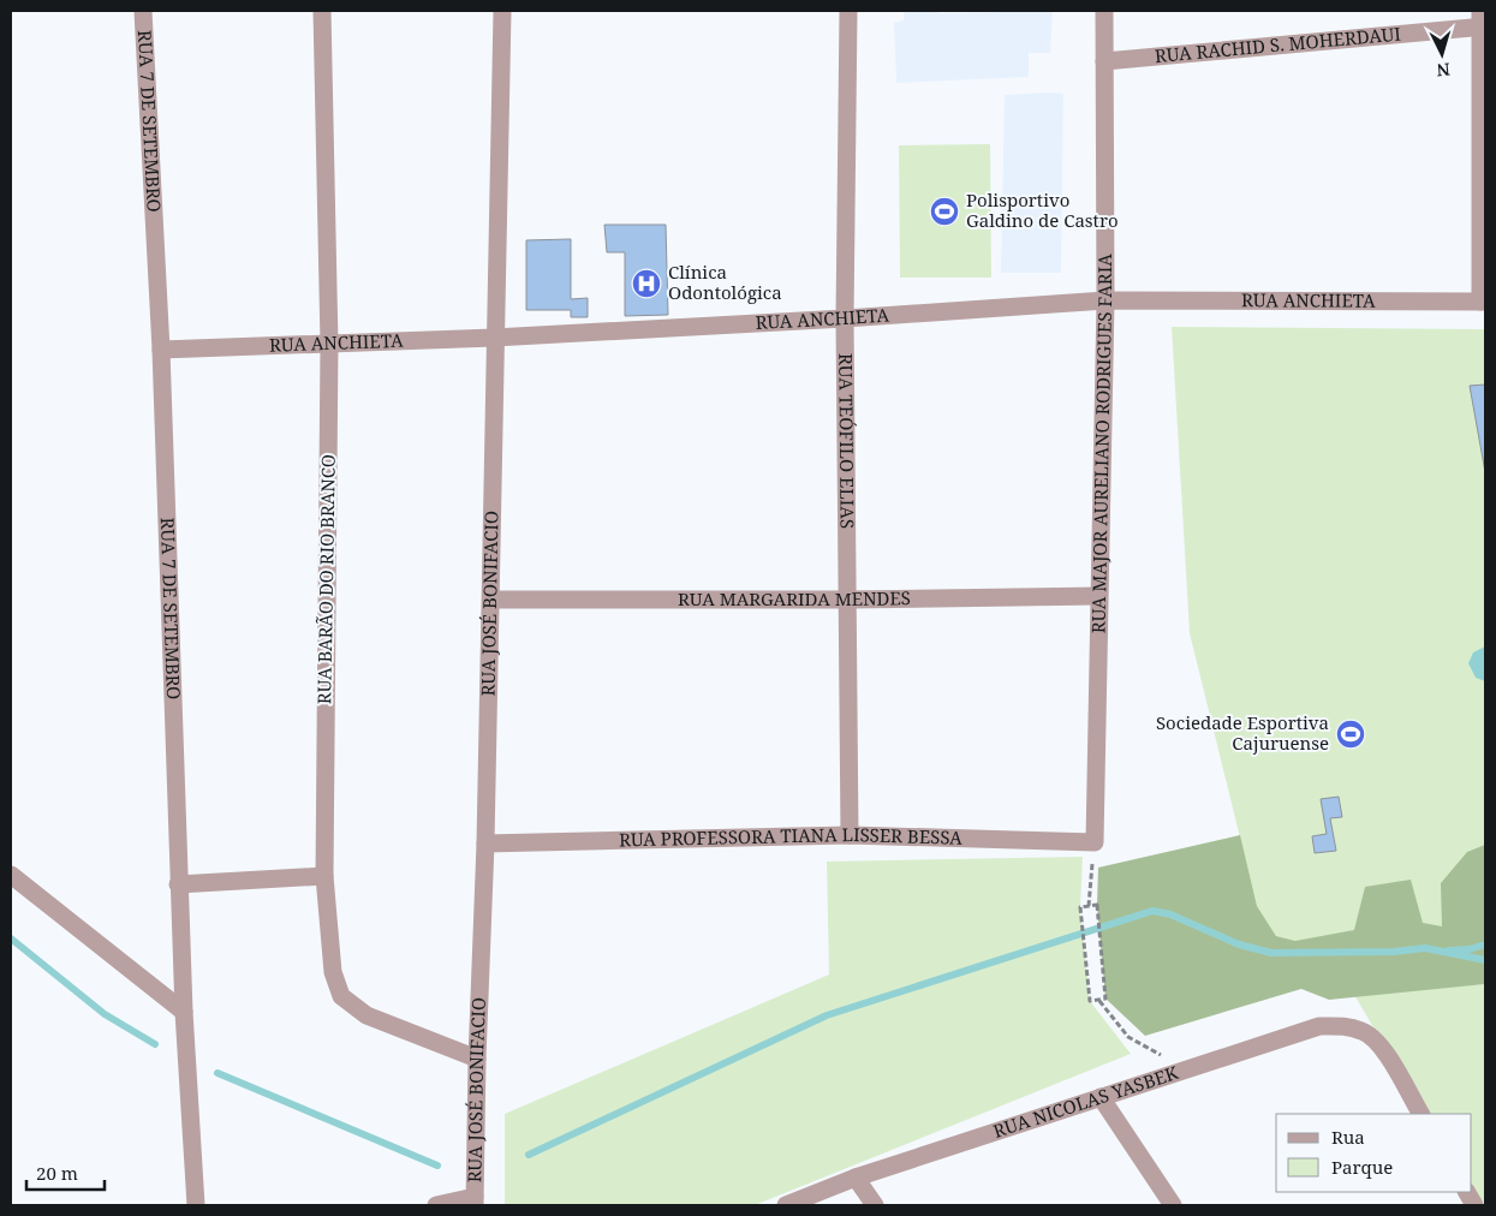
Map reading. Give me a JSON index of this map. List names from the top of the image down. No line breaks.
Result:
{"streets":{"street":["RUA RACHID S. MOHERDAUI","RUA 7 DE SETEMBRO","RUA ANCHIETA","RUA TEÓFILO ELIAS","RUA MAJOR AURELIANO RODRIGUES FARIA","RUA BARÃO DO RIO BRANCO","RUA MARGARIDA MENDES","RUA JOSÉ BONIFACIO","RUA PROFESSORA TIANA LISSER BESSA","RUA NICOLAS YASBEK"]},"crossings":[["RUA RACHID S. MOHERDAUI","RUA MAJOR AURELIANO RODRIGUES FARIA"],["RUA 7 DE SETEMBRO","RUA ANCHIETA"],["RUA ANCHIETA","RUA TEÓFILO ELIAS"],["RUA ANCHIETA","RUA MAJOR AURELIANO RODRIGUES FARIA"],["RUA ANCHIETA","RUA BARÃO DO RIO BRANCO"],["RUA ANCHIETA","RUA JOSÉ BONIFACIO"],["RUA TEÓFILO ELIAS","RUA MARGARIDA MENDES"],["RUA TEÓFILO ELIAS","RUA PROFESSORA TIANA LISSER BESSA"],["RUA MAJOR AURELIANO RODRIGUES FARIA","RUA MARGARIDA MENDES"],["RUA MAJOR AURELIANO RODRIGUES FARIA","RUA PROFESSORA TIANA LISSER BESSA"],["RUA BARÃO DO RIO BRANCO","RUA JOSÉ BONIFACIO"],["RUA MARGARIDA MENDES","RUA JOSÉ BONIFACIO"],["RUA JOSÉ BONIFACIO","RUA PROFESSORA TIANA LISSER BESSA"]],"places":{"sports":["Polisportivo Galdino de Castro","Sociedade Esportiva Cajuruense"],"hospital":["Clínica Odontológica"]},"legend":["Rua","Parque"],"scale_bar":"20 m","north":"bottom"}
